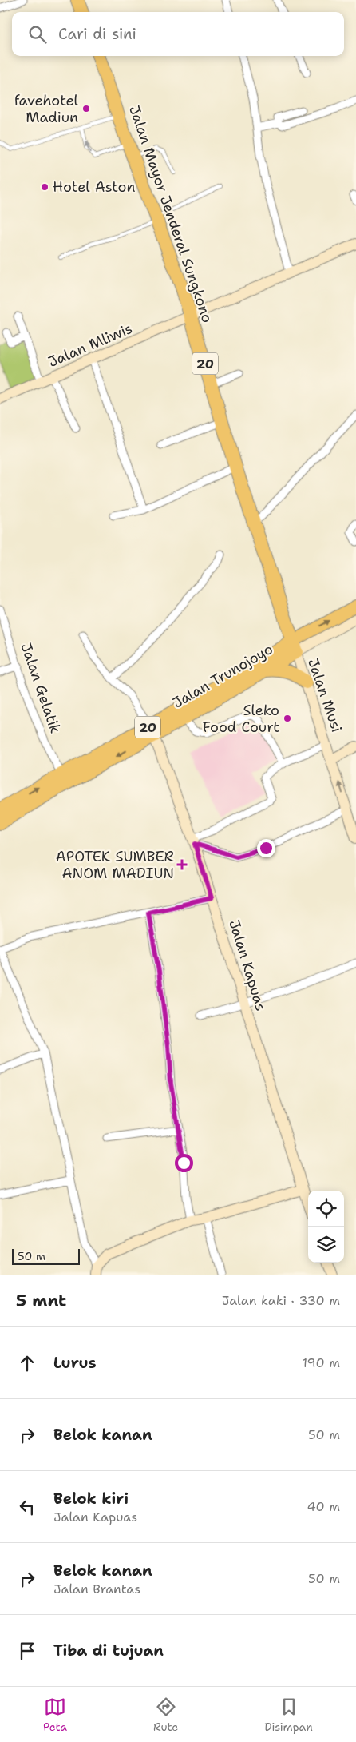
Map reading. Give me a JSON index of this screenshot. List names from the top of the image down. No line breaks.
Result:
{"streets":{"highway":["Jalan Mayor Jenderal Sungkono","20","Jalan Trunojoyo"],"main road":["Jalan Mliwis","Jalan Musi","Jalan Kapuas"],"street":["Jalan Gelatik"]},"crossings":[["Jalan Mayor Jenderal Sungkono","Jalan Mliwis"],["Jalan Mayor Jenderal Sungkono","Jalan Trunojoyo"],["Jalan Mayor Jenderal Sungkono","Jalan Musi"],["Jalan Trunojoyo","Jalan Gelatik"],["Jalan Trunojoyo","Jalan Musi"],["Jalan Trunojoyo","Jalan Kapuas"]],"places":{"other":["favehotel Madiun","Hotel Aston","Sleko Food Court"],"health":["APOTEK SUMBER ANOM MADIUN"]},"scale_bar":"50 m","page":{"search":"Cari di sini","scale":"50 m","heading":["5 mnt","Jalan kaki · 330 m"],"list":[["Lurus","190 m"],["Belok kanan","50 m"],["Belok kiri","Jalan Kapuas","40 m"],["Belok kanan","Jalan Brantas","50 m"],"Tiba di tujuan"],"nav":["Peta","Rute","Disimpan"]}}
